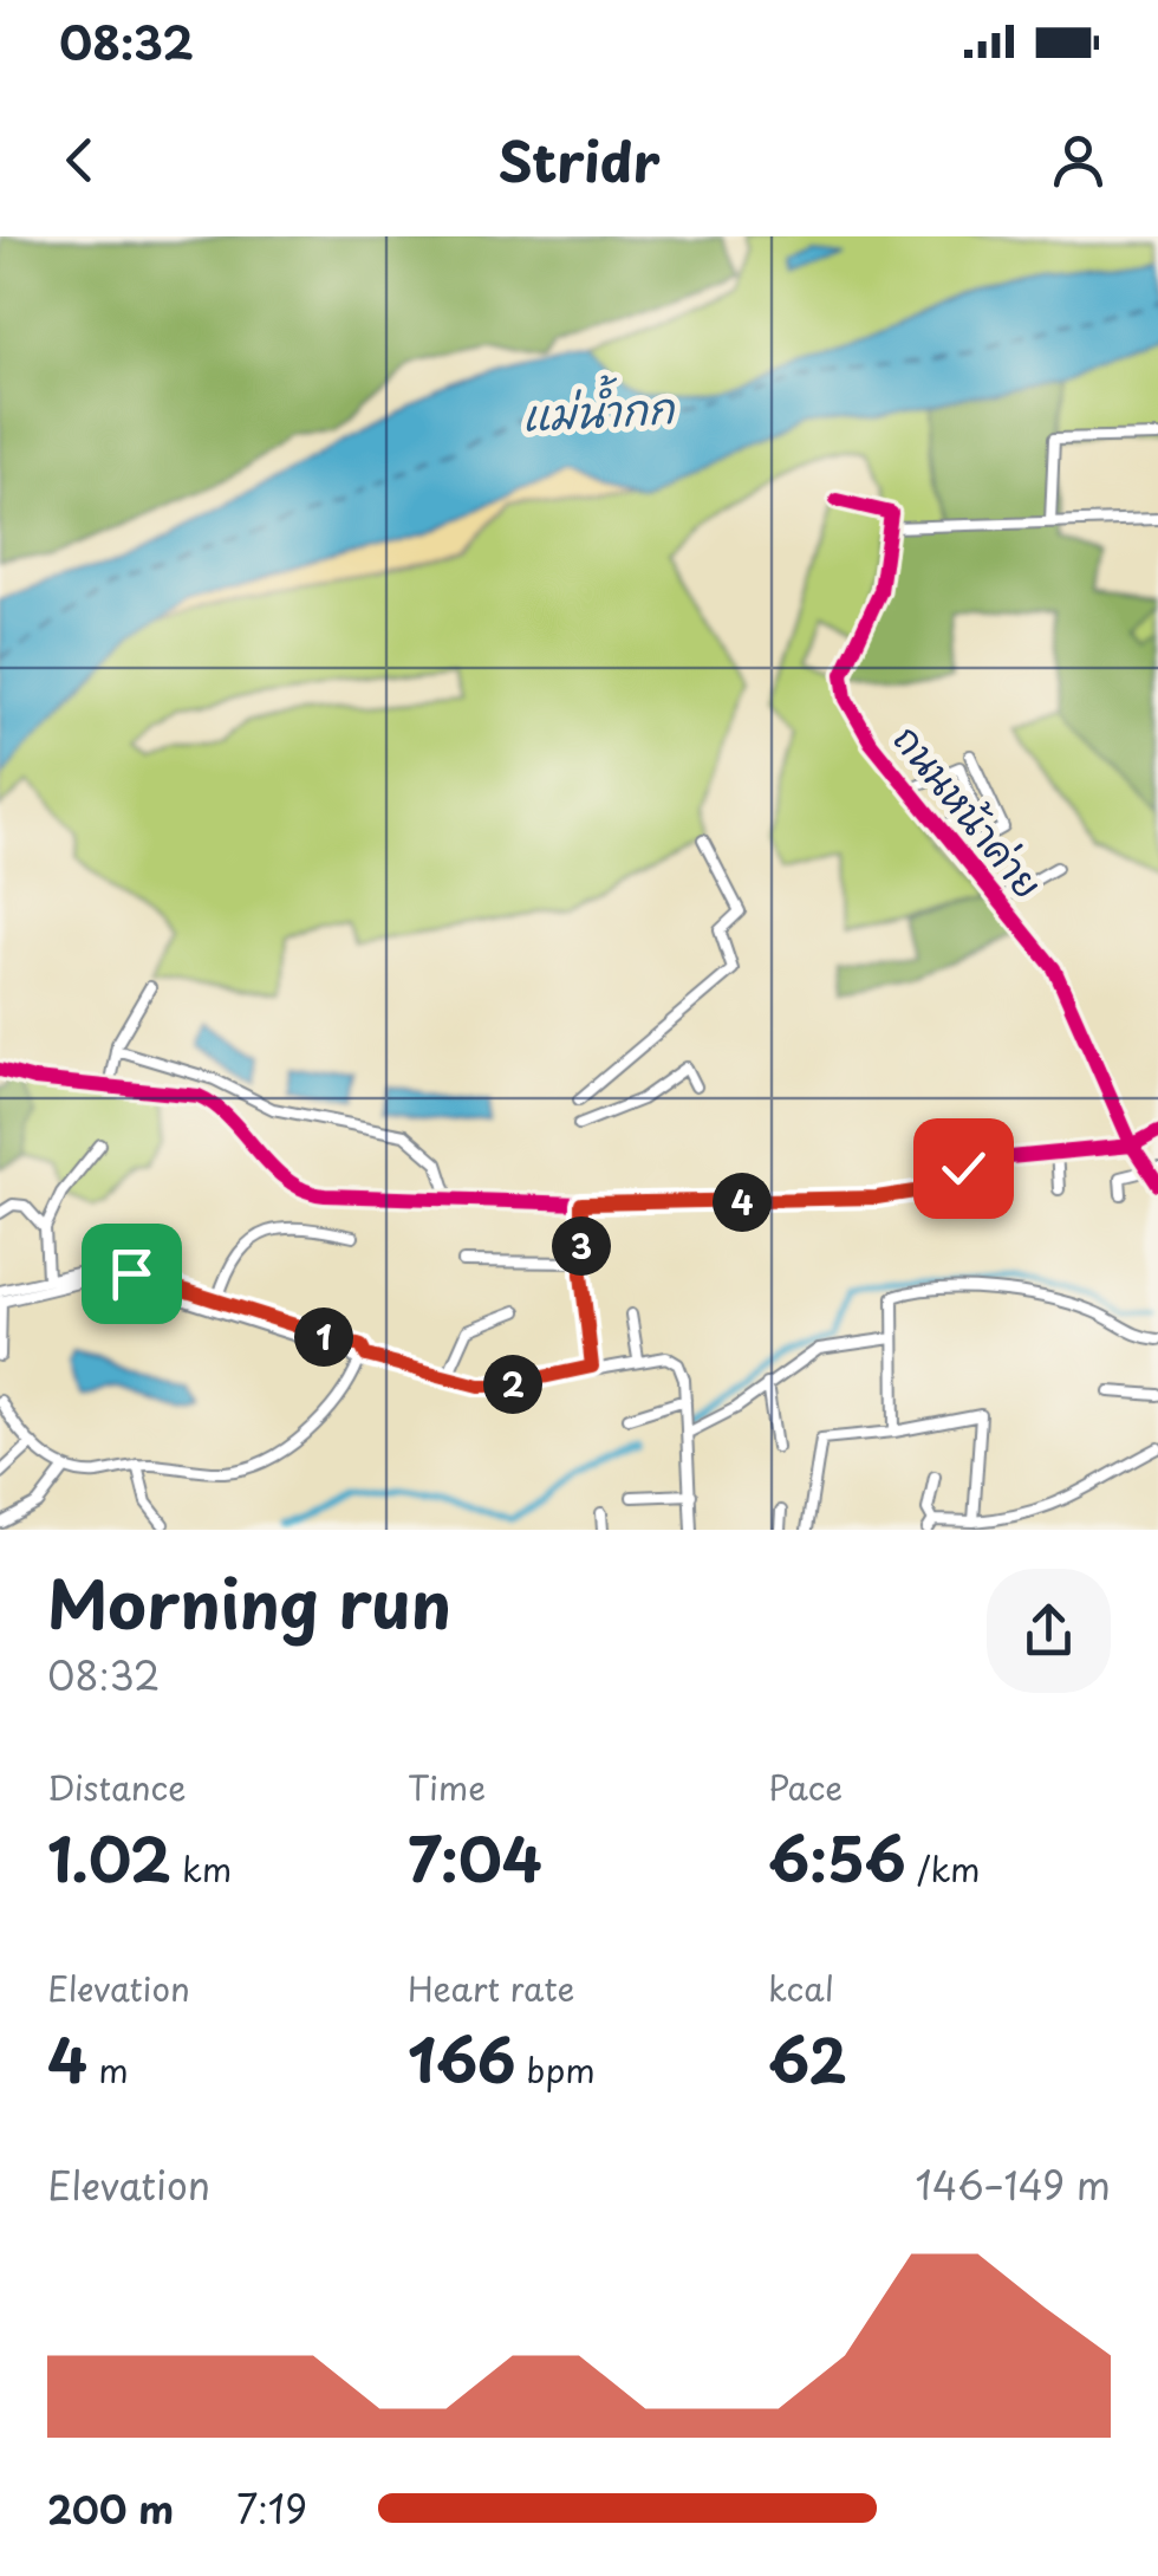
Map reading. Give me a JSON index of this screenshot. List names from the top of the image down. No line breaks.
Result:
{"streets":{"street":["ถนนหน้าค่าย"]},"water":["แม่น้ำกก"],"page":{"status":"08:32","header":"Stridr","pins":["4","3","1","2"],"heading":["Morning run","08:32"],"stats":[["Distance","1.02 km"],["Time","7:04"],["Pace","6:56 /km"],["Elevation","4 m"],["Heart rate","166 bpm"],["kcal","62"]],"chart":["Elevation","146–149 m"],"list":[{"name":"200 m","note":"7:19"}]}}
